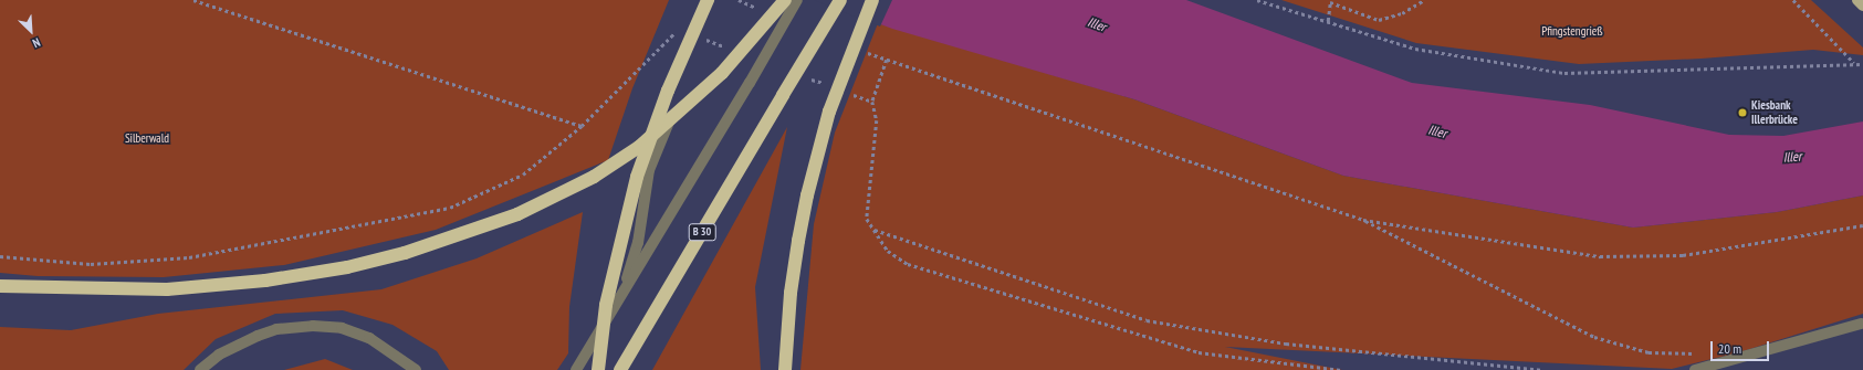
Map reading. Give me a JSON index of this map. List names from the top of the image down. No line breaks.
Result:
{"streets":{"highway":["B 30"]},"water":["Iller"],"parks":["Pfingstengrieß","Silberwald"],"places":["Kiesbank Illerbrücke"],"scale_bar":"20 m","north":"bottom right"}
